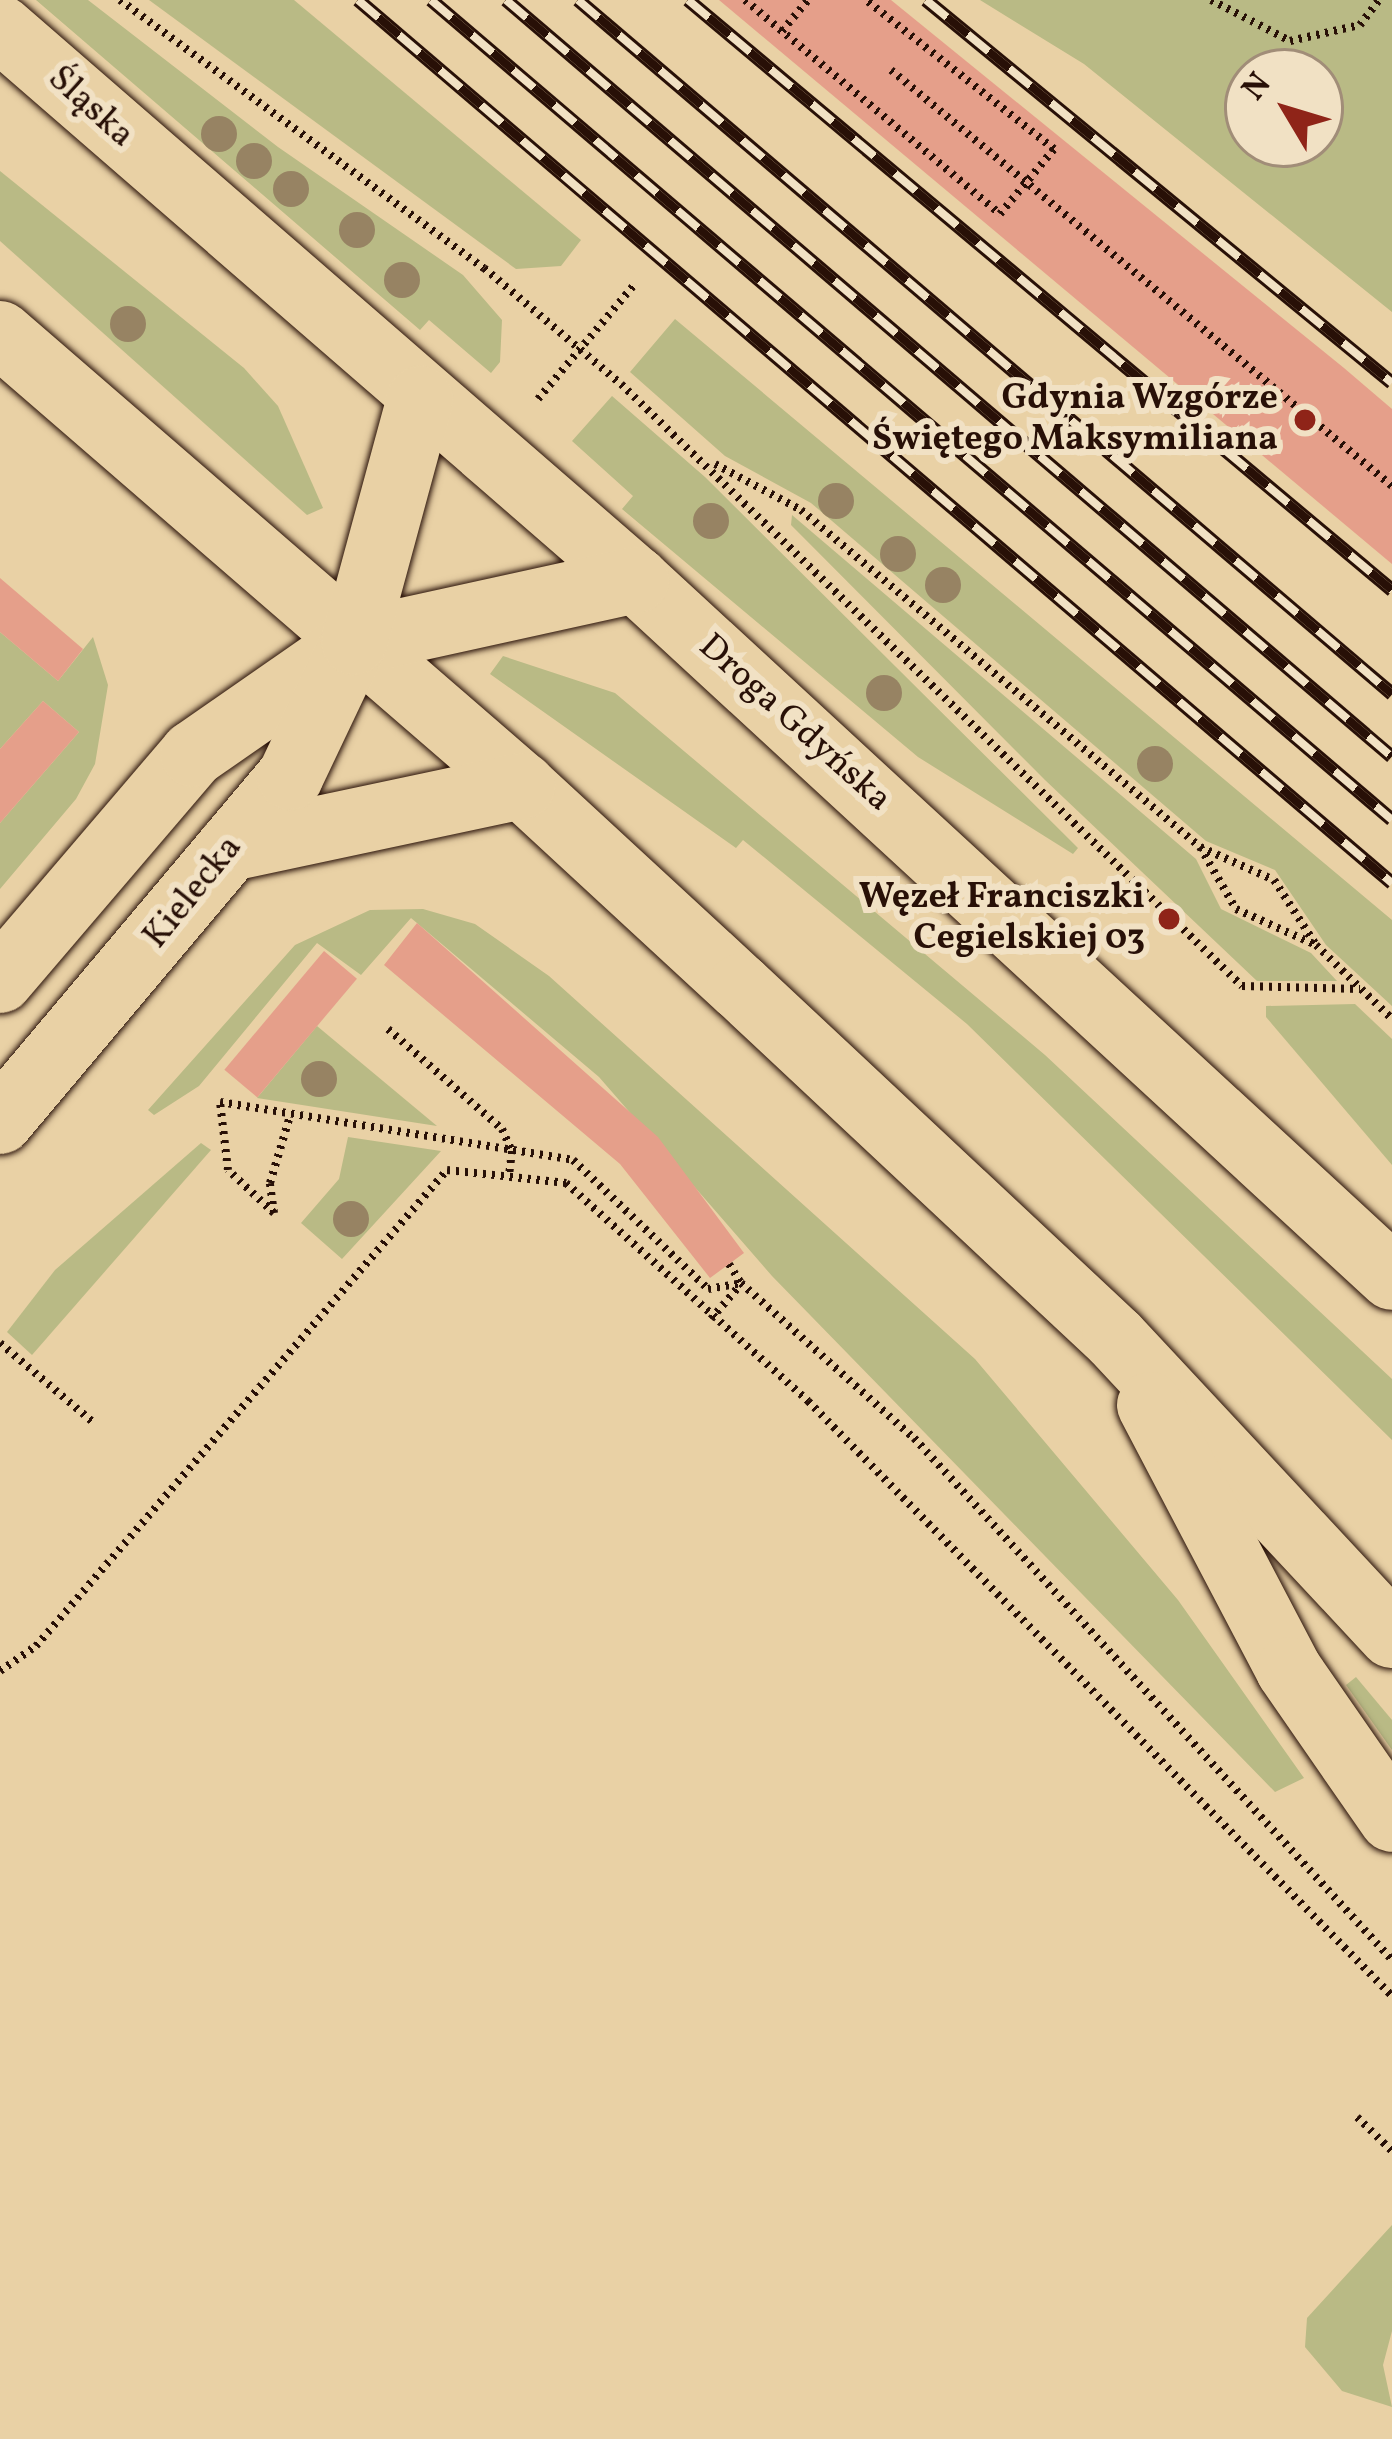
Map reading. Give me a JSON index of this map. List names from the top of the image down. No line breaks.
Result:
{"streets":{"main road":["Śląska","Droga Gdyńska","Kielecka"]},"crossings":[["Śląska","Droga Gdyńska"],["Droga Gdyńska","Kielecka"]],"places":["Gdynia Wzgórze Świętego Maksymiliana","Węzeł Franciszki Cegielskiej 03"],"north":"top left"}
